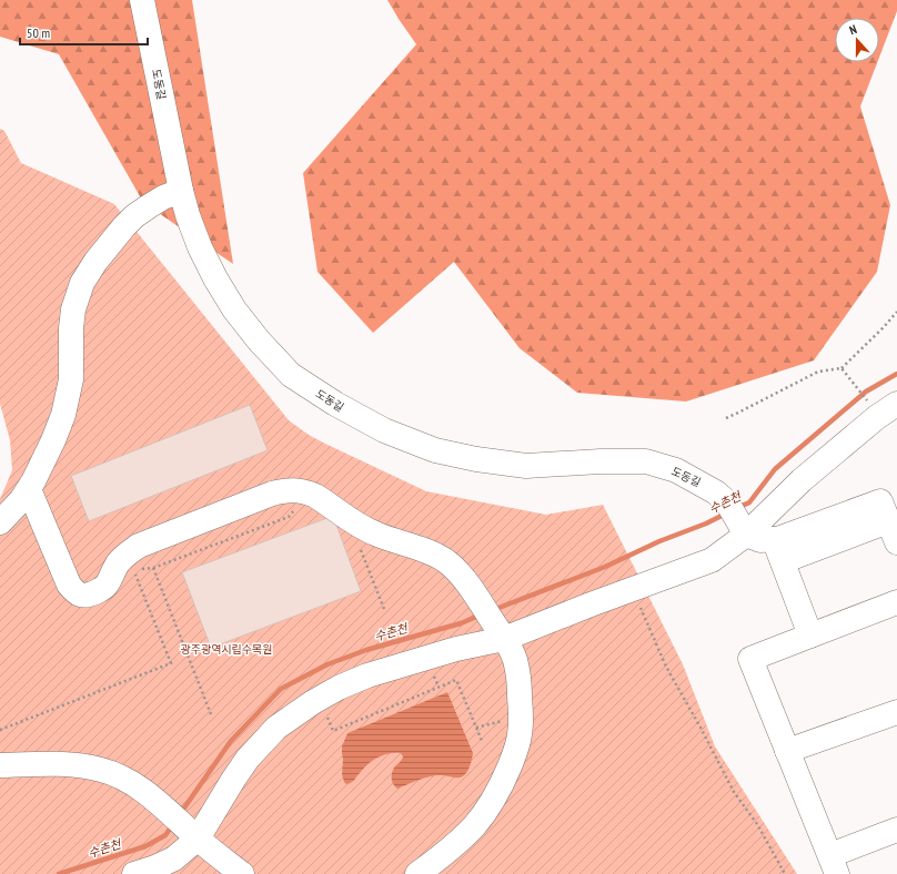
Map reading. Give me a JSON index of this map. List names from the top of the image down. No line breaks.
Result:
{"streets":{"street":["도동길"]},"water":["수촌천"],"parks":["광주광역시립수목원"],"scale_bar":"50 m","north":"top"}
